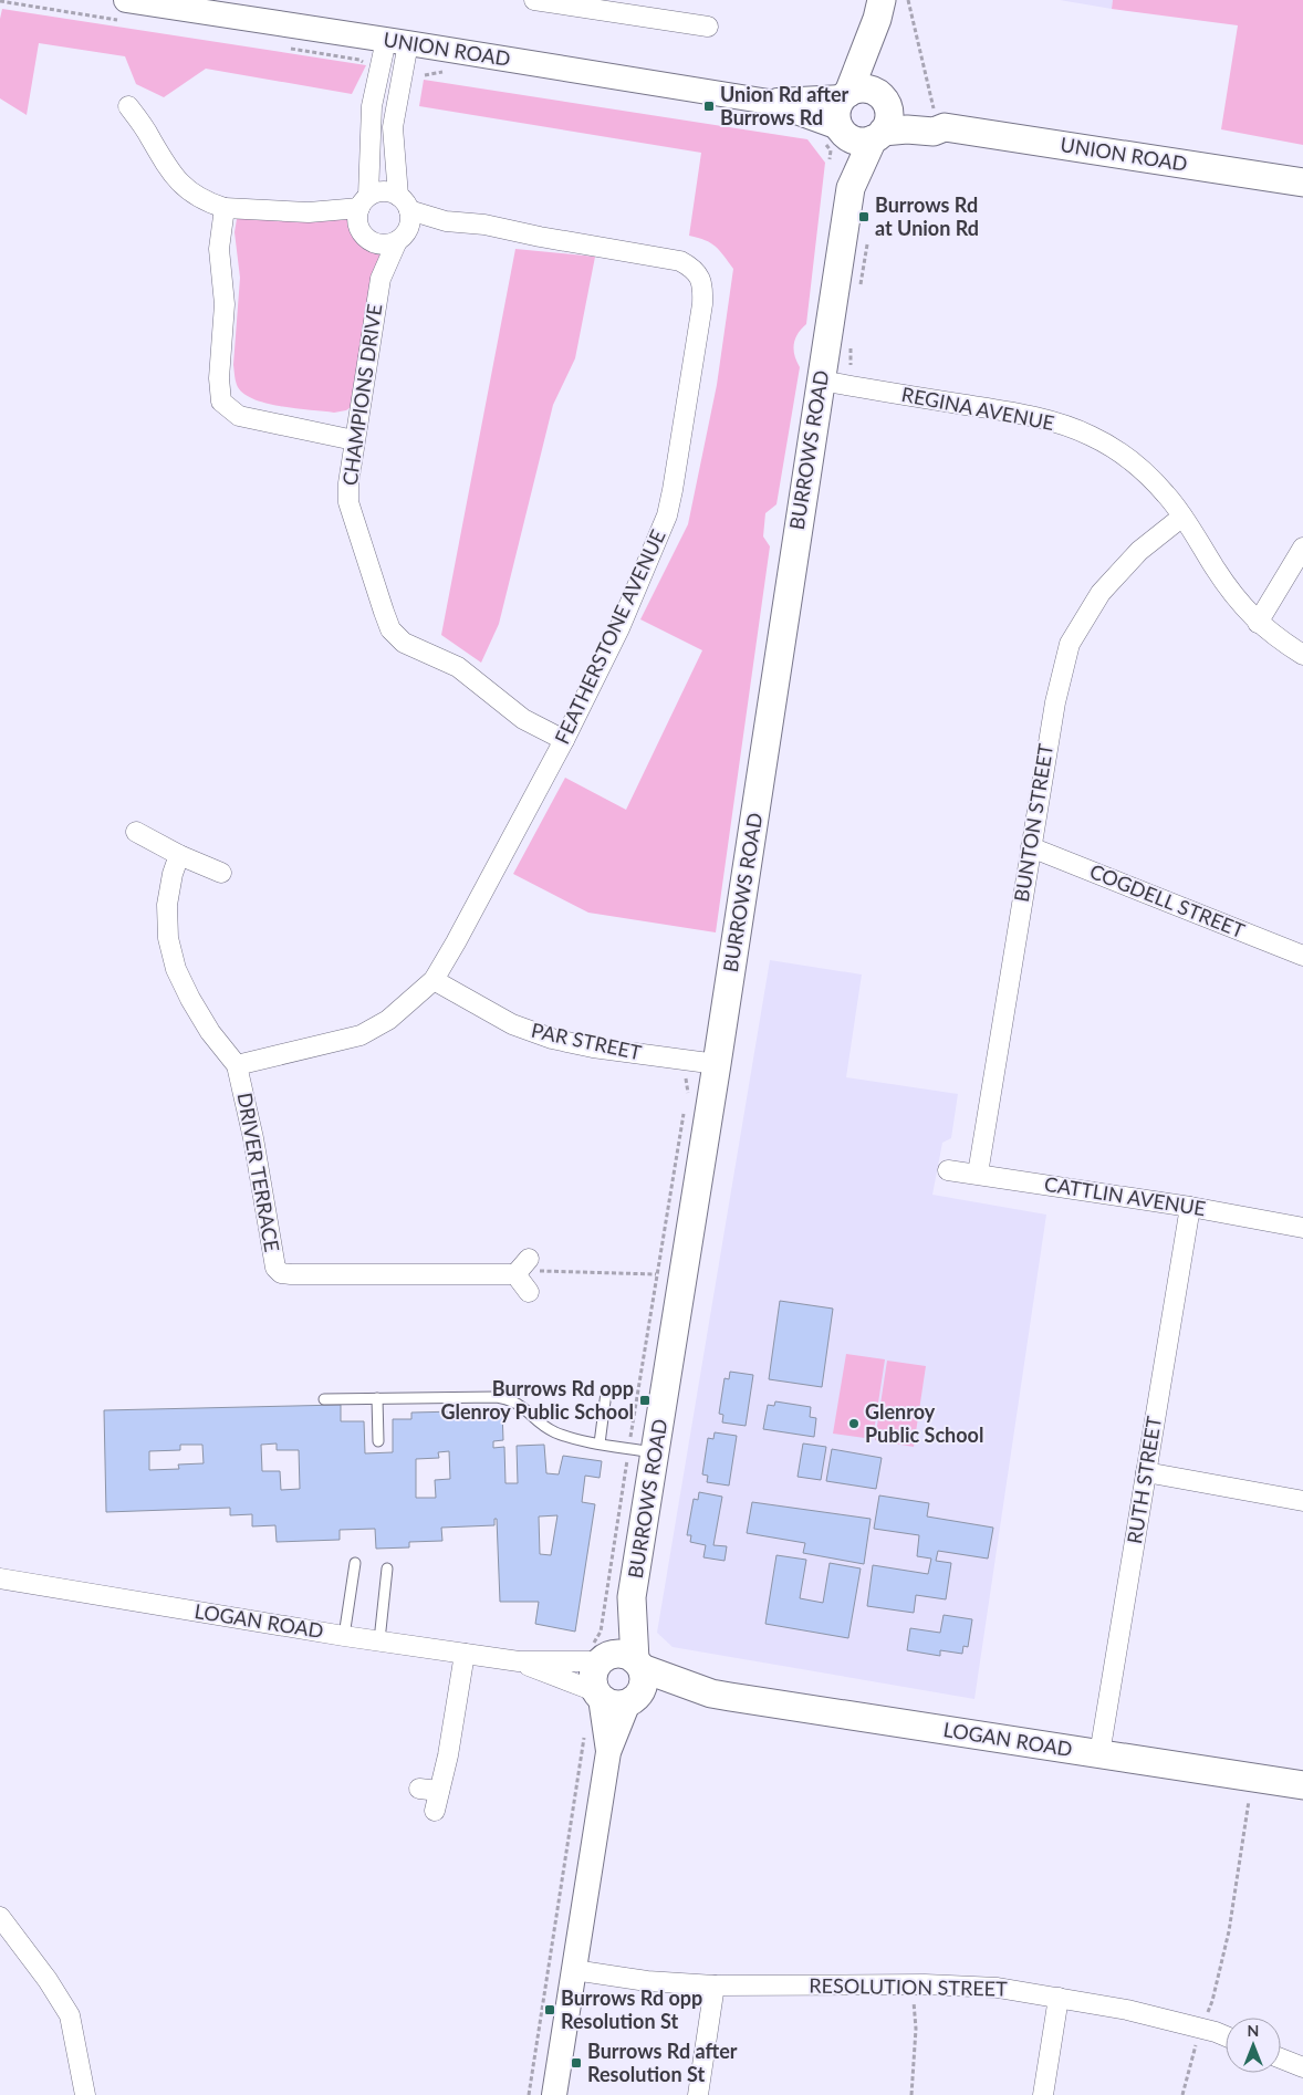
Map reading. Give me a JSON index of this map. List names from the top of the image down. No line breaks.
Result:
{"streets":{"main road":["UNION ROAD","BURROWS ROAD","LOGAN ROAD"],"street":["CHAMPIONS DRIVE","REGINA AVENUE","FEATHERSTONE AVENUE","BUNTON STREET","COGDELL STREET","PAR STREET","DRIVER TERRACE","CATTLIN AVENUE","RUTH STREET","RESOLUTION STREET"]},"crossings":[["UNION ROAD","BURROWS ROAD"],["CHAMPIONS DRIVE","FEATHERSTONE AVENUE"],["REGINA AVENUE","BURROWS ROAD"],["REGINA AVENUE","BUNTON STREET"],["BURROWS ROAD","PAR STREET"],["BURROWS ROAD","LOGAN ROAD"],["BURROWS ROAD","RESOLUTION STREET"],["FEATHERSTONE AVENUE","PAR STREET"],["FEATHERSTONE AVENUE","DRIVER TERRACE"],["BUNTON STREET","COGDELL STREET"],["BUNTON STREET","CATTLIN AVENUE"],["CATTLIN AVENUE","RUTH STREET"],["RUTH STREET","LOGAN ROAD"]],"places":{"transit":["Union Rd after Burrows Rd","Burrows Rd at Union Rd","Burrows Rd opp Glenroy Public School","Burrows Rd opp Resolution St","Burrows Rd after Resolution St"],"other":["Glenroy Public School"]},"north":"top"}
